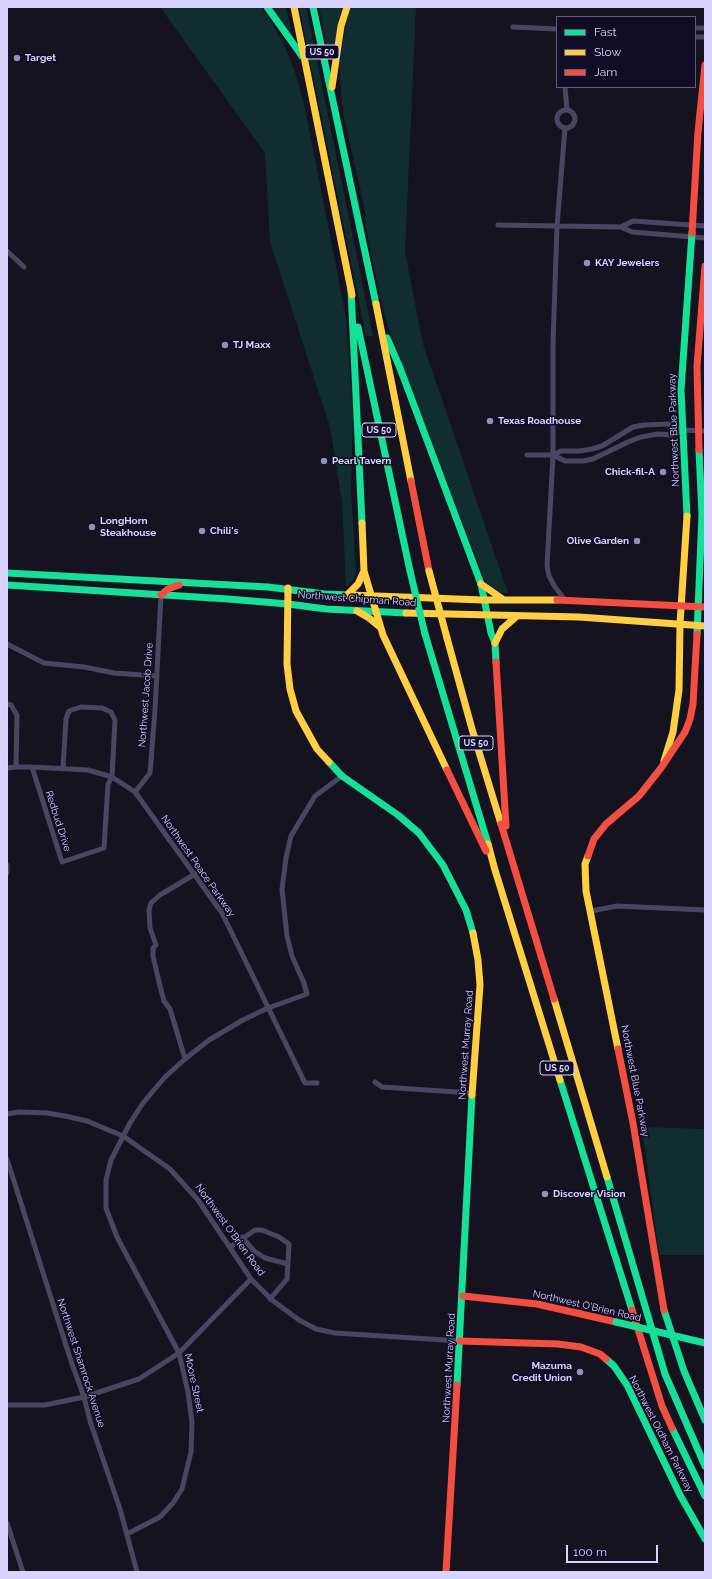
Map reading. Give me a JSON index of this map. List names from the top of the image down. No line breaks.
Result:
{"streets":{"main road":["US 50","Northwest Blue Parkway","Northwest Chipman Road","Northwest Murray Road","Northwest O'Brien Road","Northwest Oldham Parkway"],"street":["Northwest Jacob Drive","Redbud Drive","Northwest Peace Parkway","Northwest Shamrock Avenue","Moore Street"]},"crossings":[["Northwest Blue Parkway","Northwest Chipman Road"],["Northwest Chipman Road","Northwest Jacob Drive"],["Northwest Chipman Road","Northwest Murray Road"],["Northwest Jacob Drive","Northwest Peace Parkway"],["Redbud Drive","Northwest Peace Parkway"],["Northwest Peace Parkway","Moore Street"],["Northwest Murray Road","Northwest O'Brien Road"],["Northwest Murray Road","Moore Street"],["Northwest O'Brien Road","Moore Street"],["Northwest O'Brien Road","Northwest Oldham Parkway"],["Northwest Shamrock Avenue","Moore Street"]],"places":["Target","KAY Jewelers","TJ Maxx","Texas Roadhouse","Pearl Tavern","Chick-fil-A","LongHorn Steakhouse","Chili's","Olive Garden","Discover Vision","Mazuma Credit Union"],"legend":["Fast","Slow","Jam"],"scale_bar":"100 m"}
